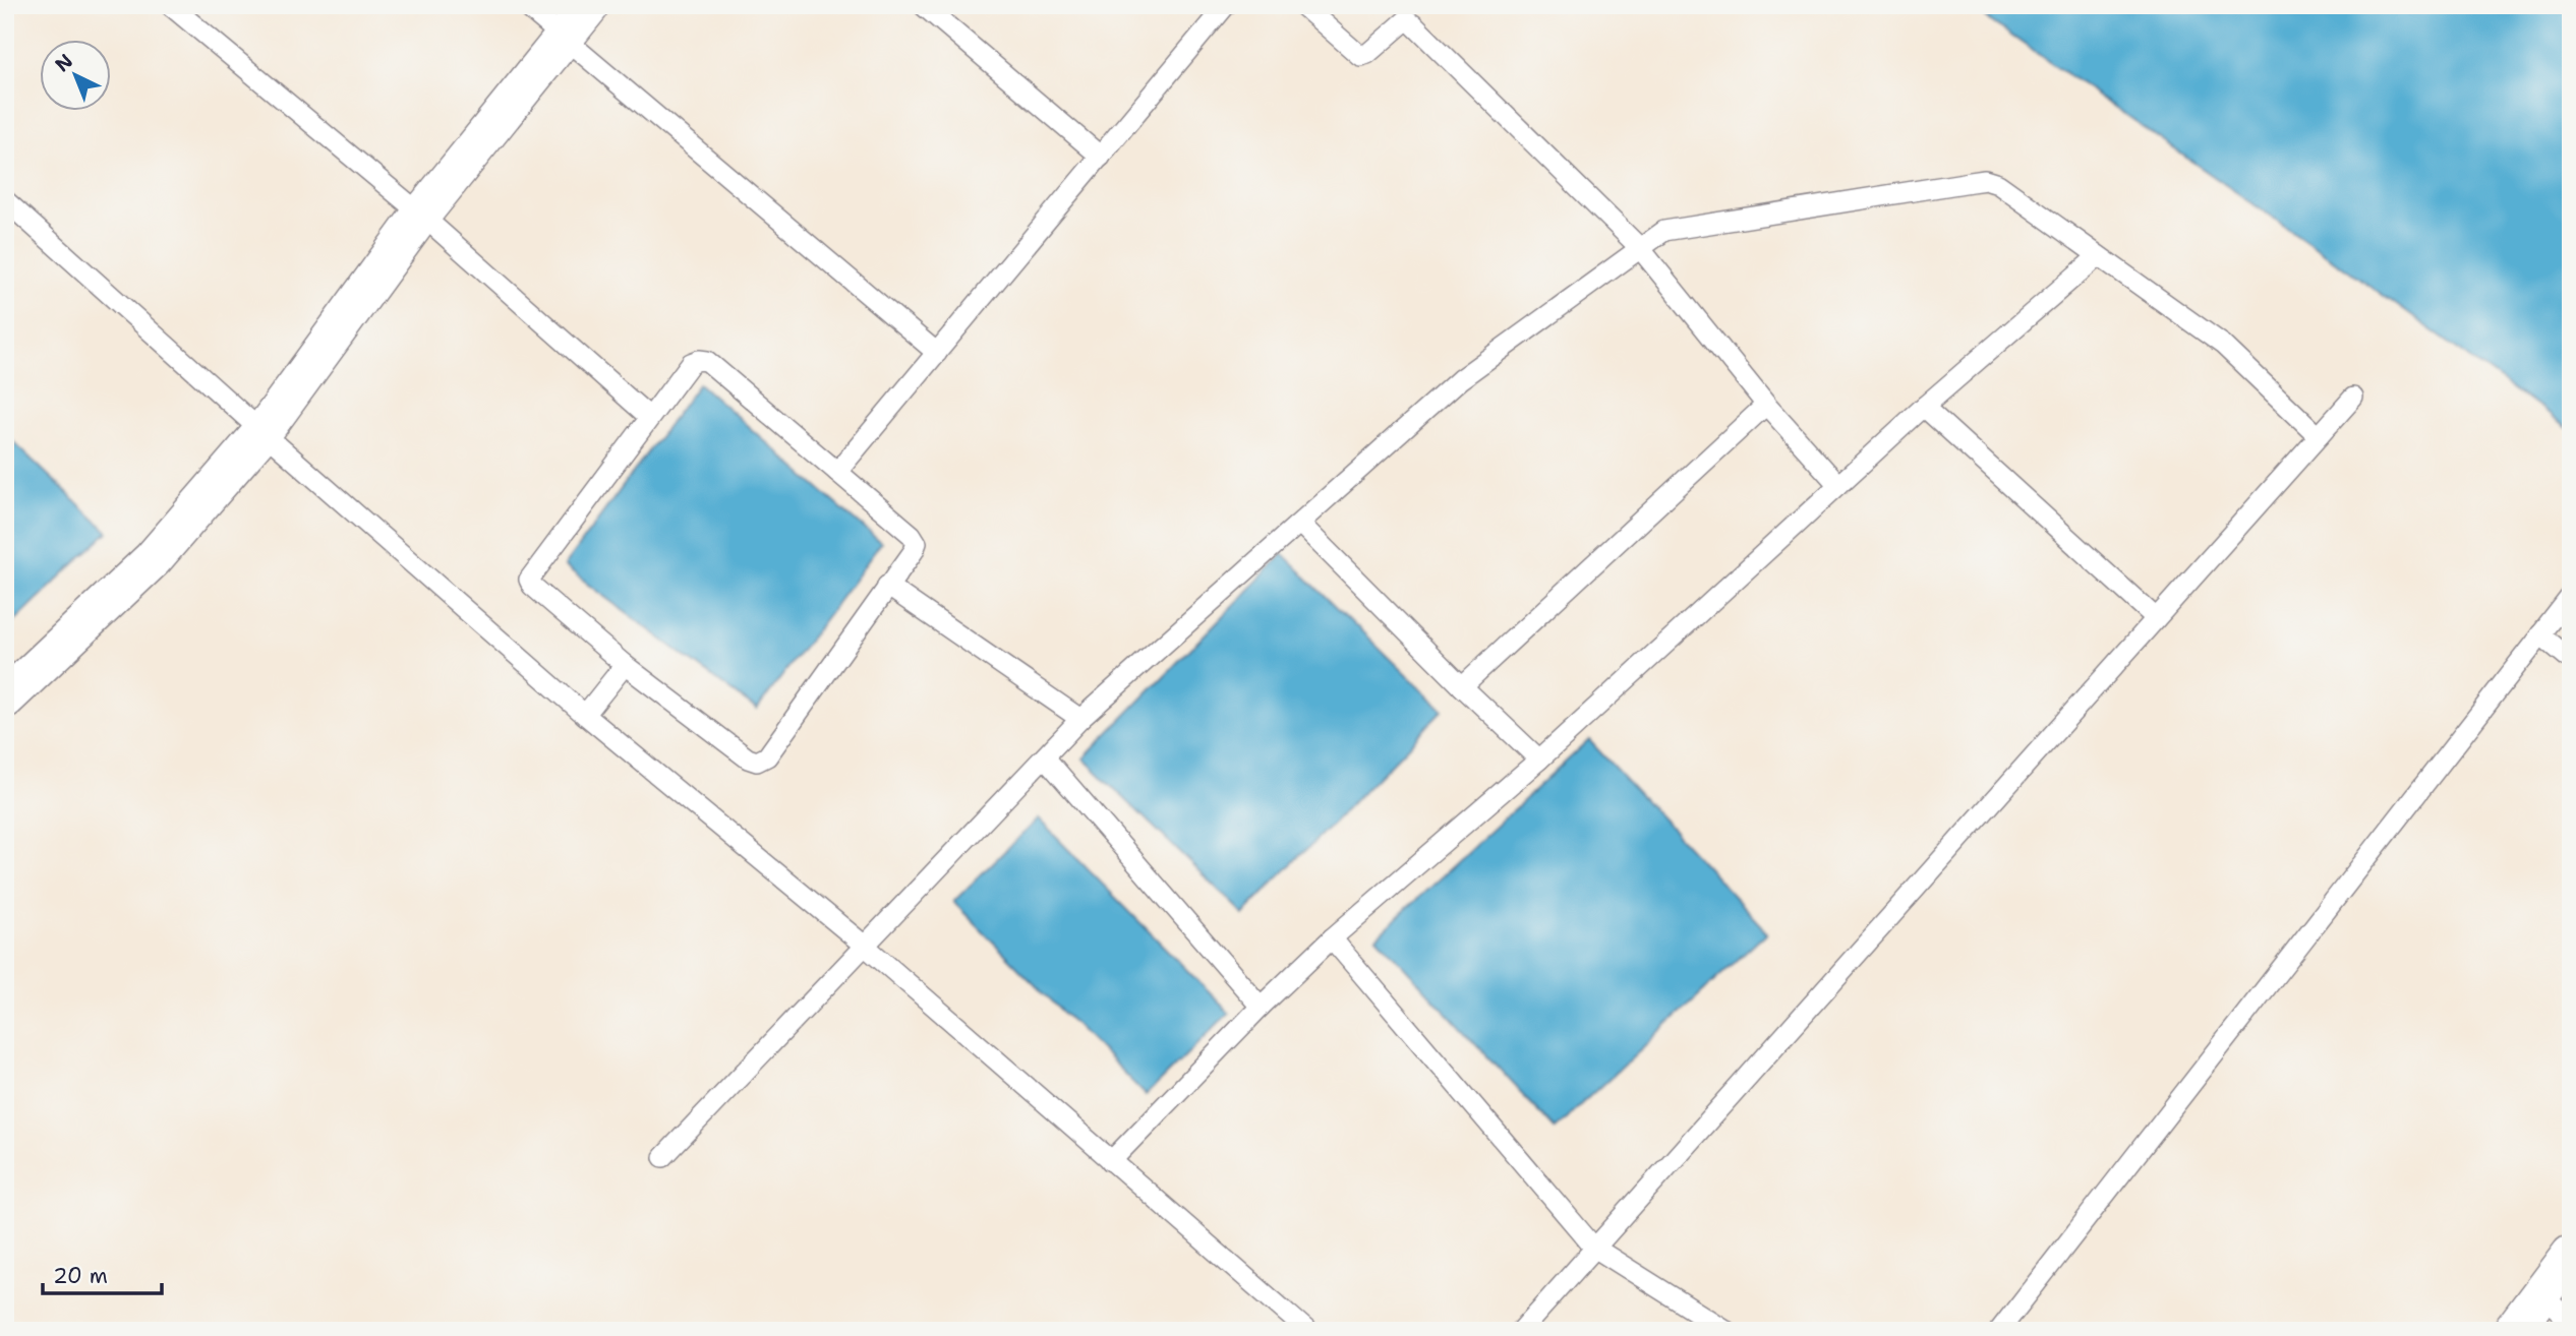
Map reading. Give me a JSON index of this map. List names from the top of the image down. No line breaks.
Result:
{"scale_bar":"20 m","north":"top left"}
